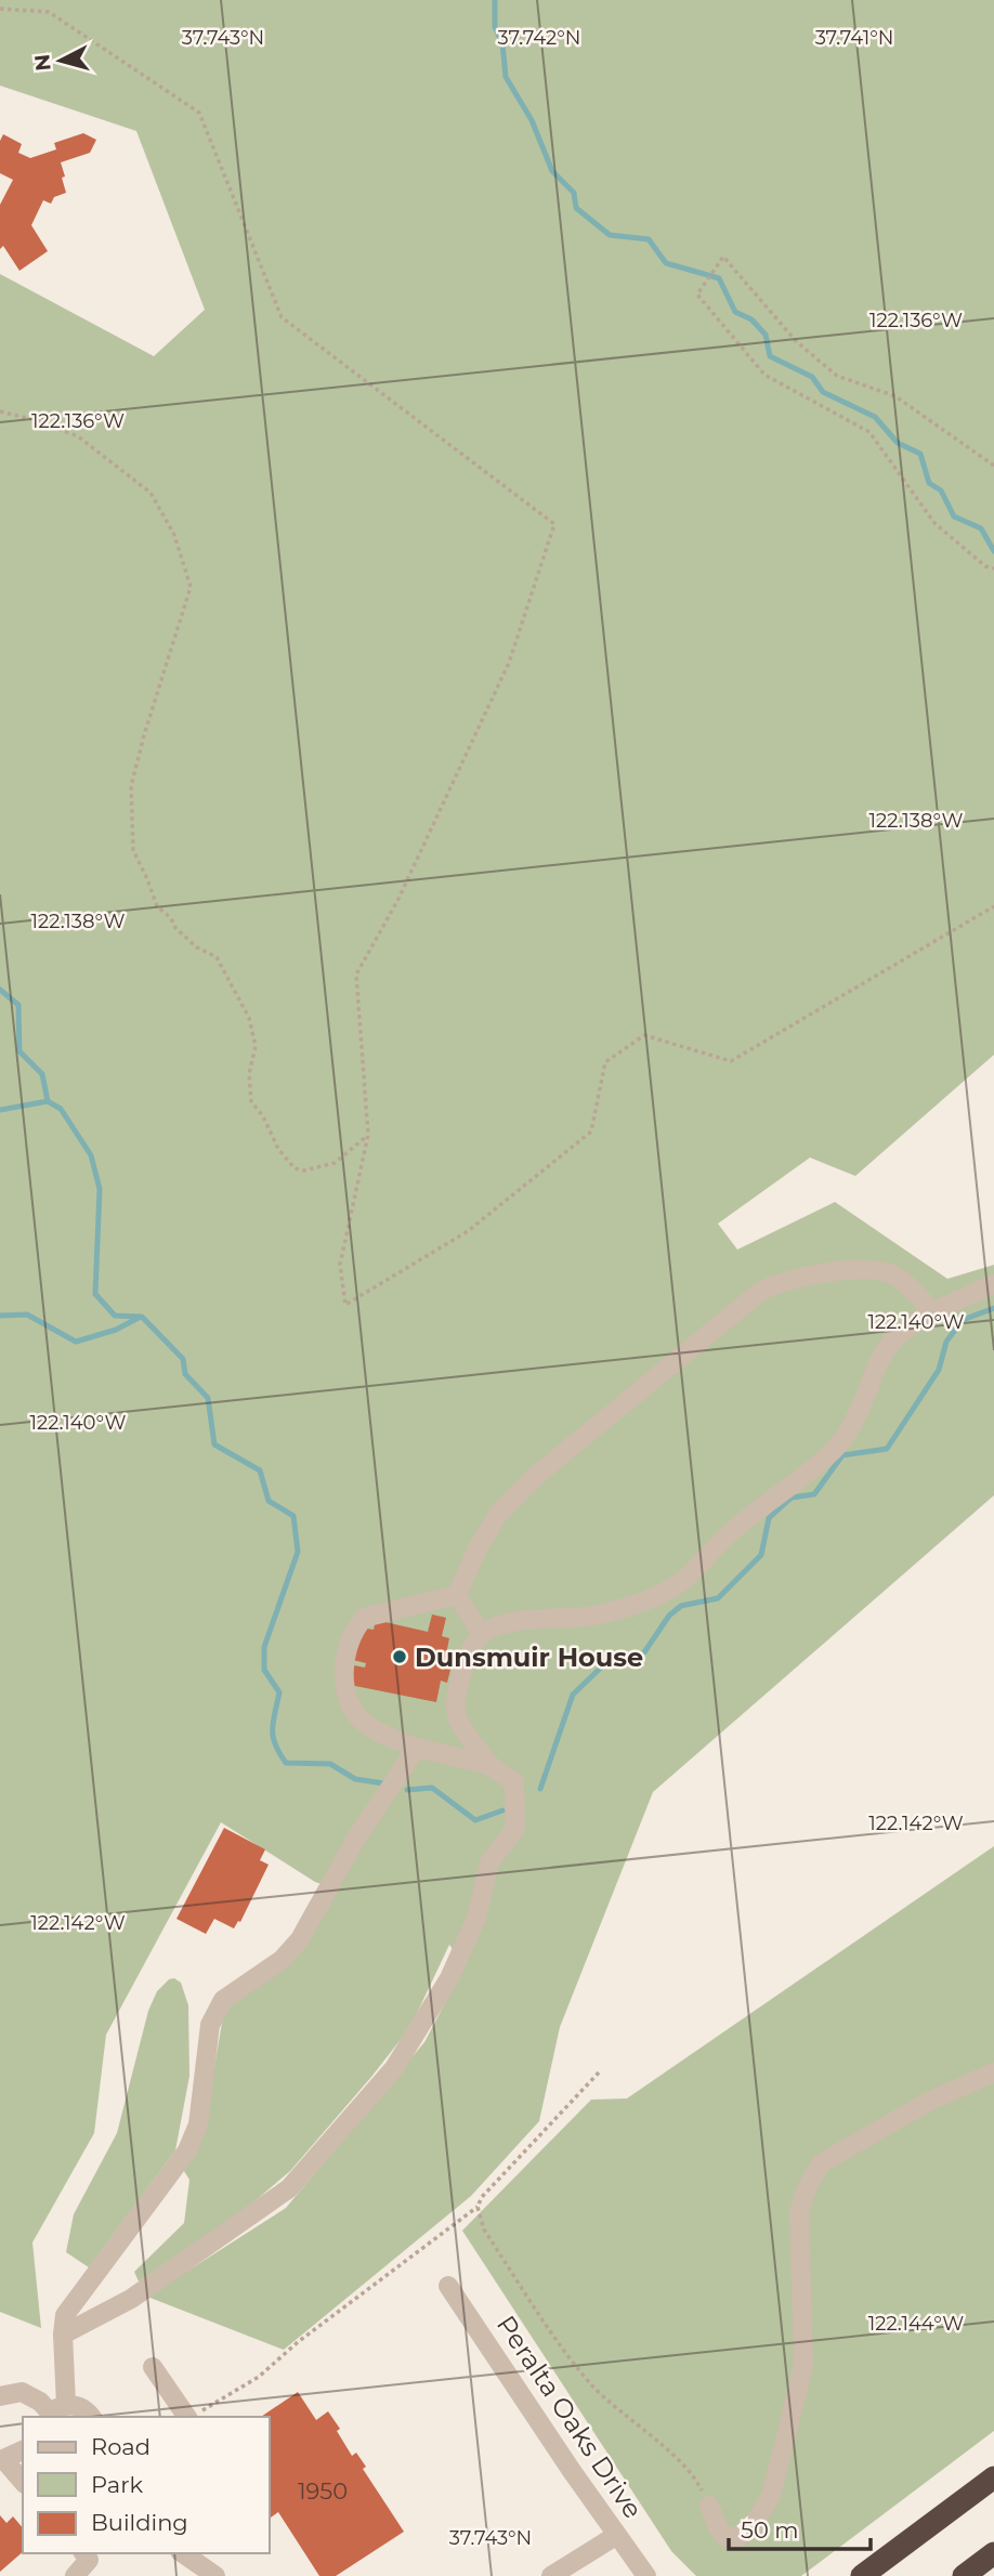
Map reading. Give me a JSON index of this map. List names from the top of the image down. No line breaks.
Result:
{"streets":{"street":["Peralta Oaks Drive"]},"places":["Dunsmuir House"],"house_numbers":["1950"],"legend":["Road","Park","Building"],"scale_bar":"50 m","north":"left","coordinates":["37.743°N","37.742°N","37.741°N","122.136°W","122.138°W","122.140°W","122.142°W","122.144°W"]}
